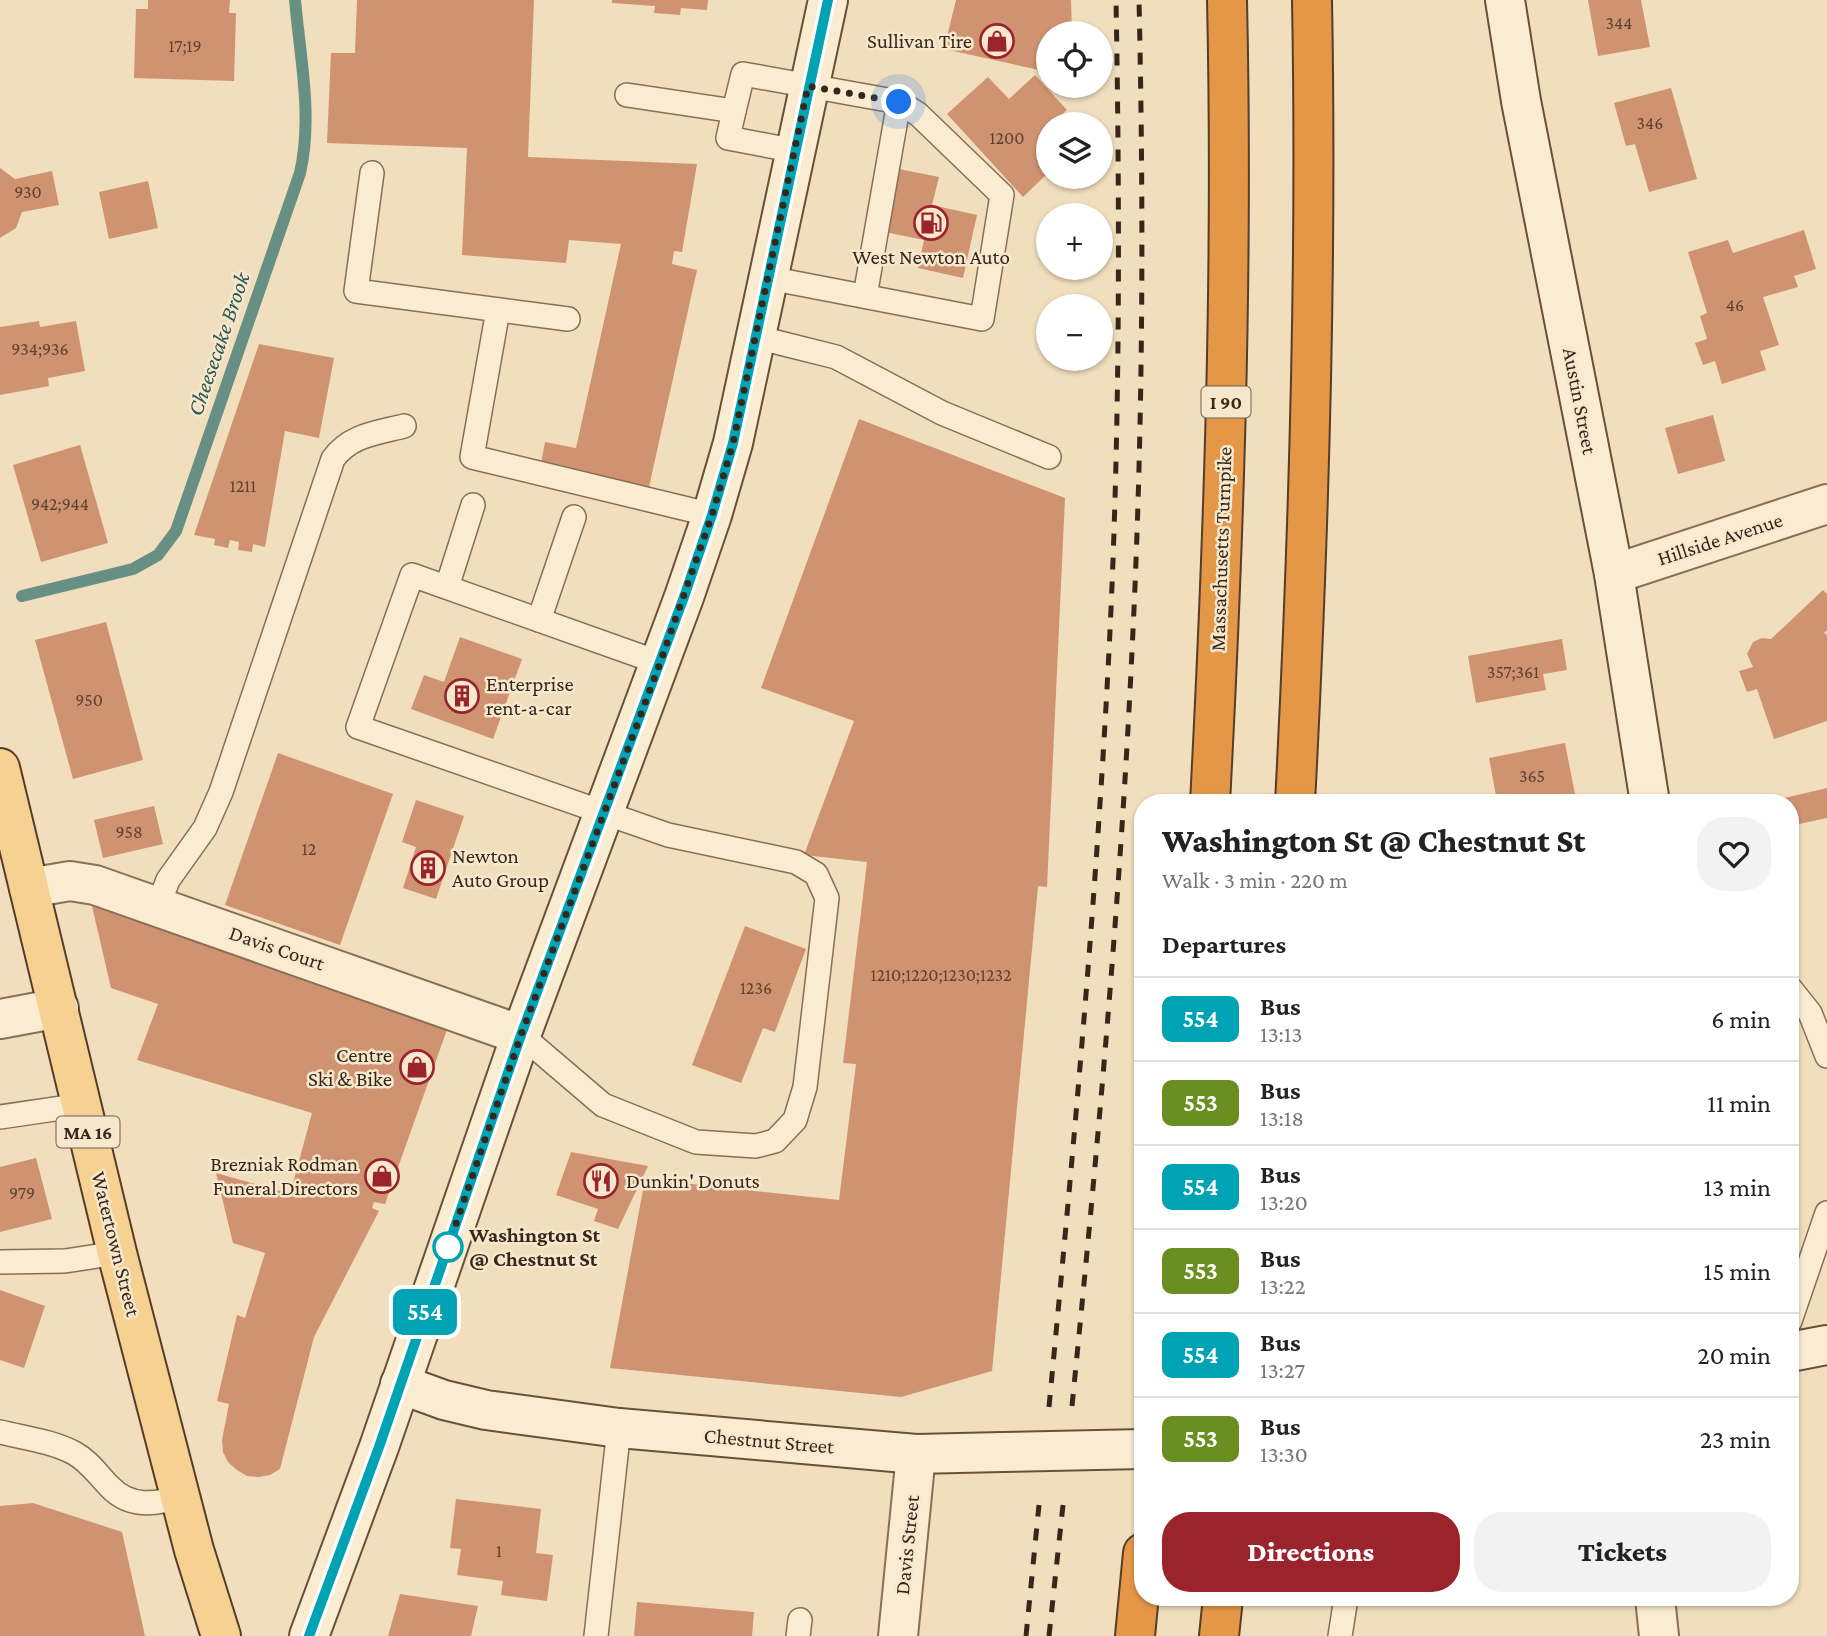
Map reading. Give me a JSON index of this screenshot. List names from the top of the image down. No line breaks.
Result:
{"streets":{"highway":["I 90","Massachusetts Turnpike"],"main road":["Austin Street","Hillside Avenue","Davis Court","MA 16","Watertown Street","Chestnut Street","Davis Street"]},"crossings":[["Austin Street","Hillside Avenue"],["Davis Court","Watertown Street"],["Chestnut Street","Davis Street"]],"water":["Cheesecake Brook"],"places":{"shop":["Sullivan Tire","Centre Ski & Bike","Brezniak Rodman Funeral Directors"],"fuel station":["West Newton Auto"],"building":["Enterprise rent-a-car","Newton Auto Group"],"restaurant":["Dunkin' Donuts"],"other":["Washington St @ Chestnut St"]},"lines":["bus line 554"],"house_numbers":["344","17;19","346","1200","930","46","934;936","1211","942;944","357;361","950","365","958","12","1210;1220;1230;1232","1236","979","1"],"page":{"on_map":"554","map_buttons":["+","−"],"heading":[["Washington St @ Chestnut St","Walk · 3 min · 220 m"],"Departures"],"list":[{"mark":"554","name":"Bus","note":"13:13","value":"6 min"},{"mark":"553","name":"Bus","note":"13:18","value":"11 min"},{"mark":"554","name":"Bus","note":"13:20","value":"13 min"},{"mark":"553","name":"Bus","note":"13:22","value":"15 min"},{"mark":"554","name":"Bus","note":"13:27","value":"20 min"},{"mark":"553","name":"Bus","note":"13:30","value":"23 min"}],"buttons":["Directions","Tickets"]}}
